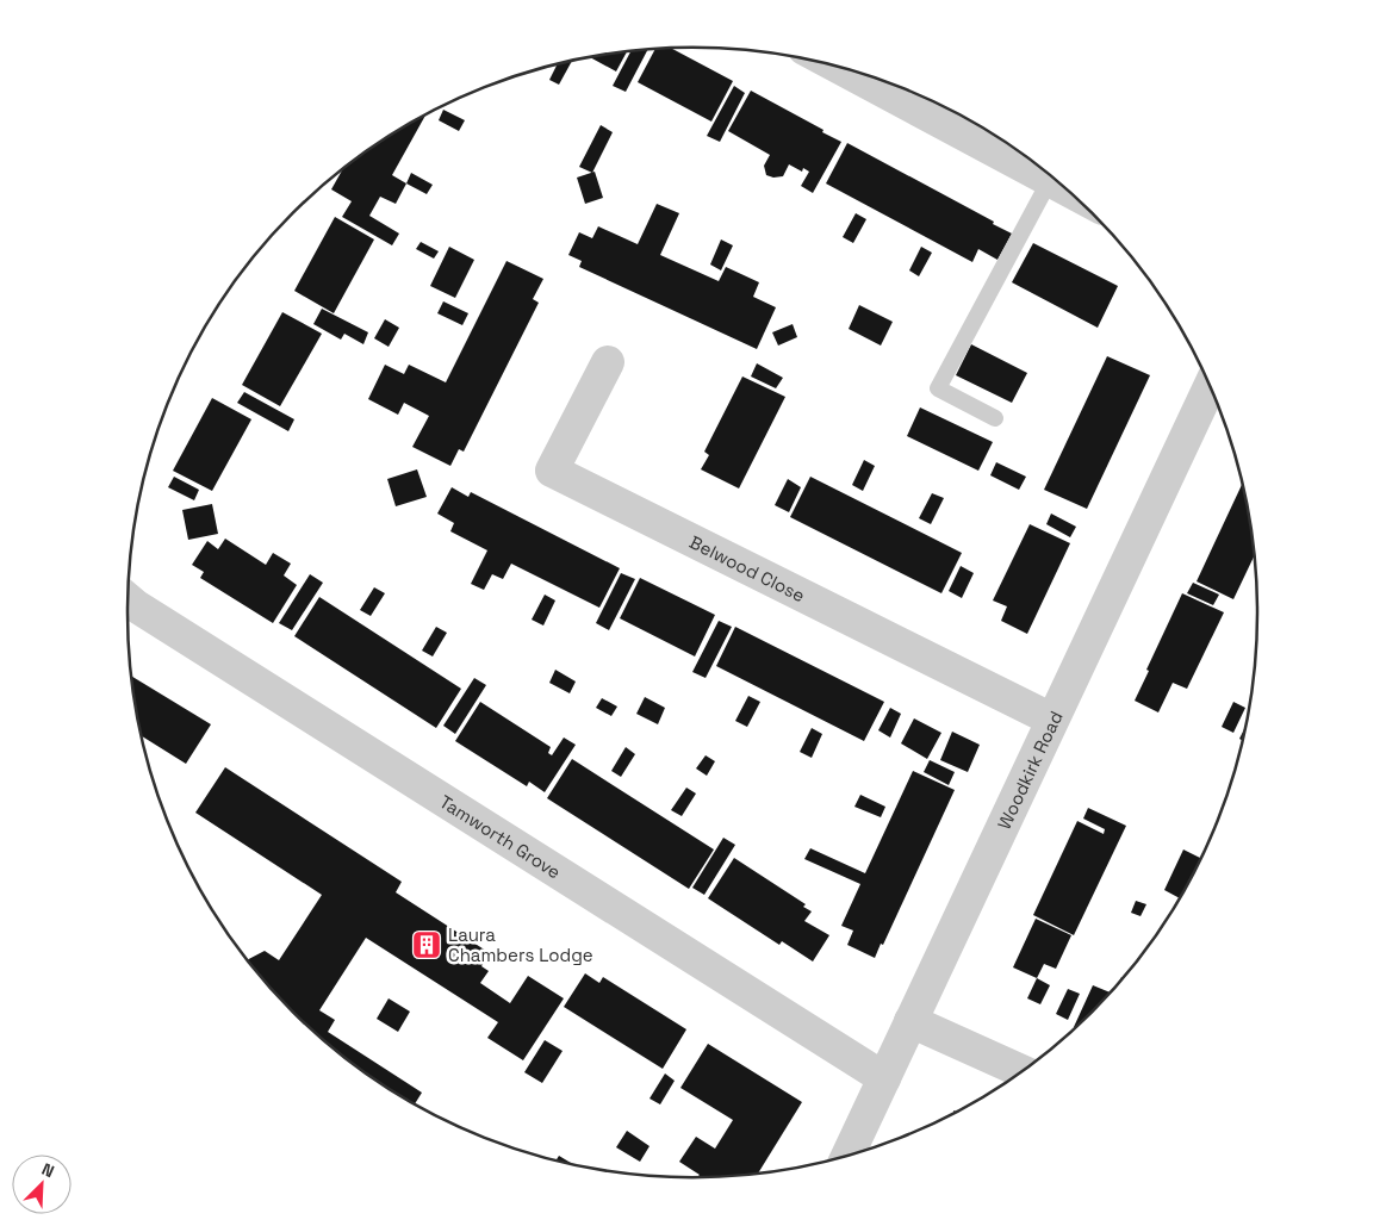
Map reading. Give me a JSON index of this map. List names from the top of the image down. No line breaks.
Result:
{"streets":{"street":["Belwood Close","Woodkirk Road","Tamworth Grove"]},"crossings":[["Belwood Close","Woodkirk Road"],["Woodkirk Road","Tamworth Grove"]],"places":{"building":["Laura Chambers Lodge"]},"north":"top right"}
